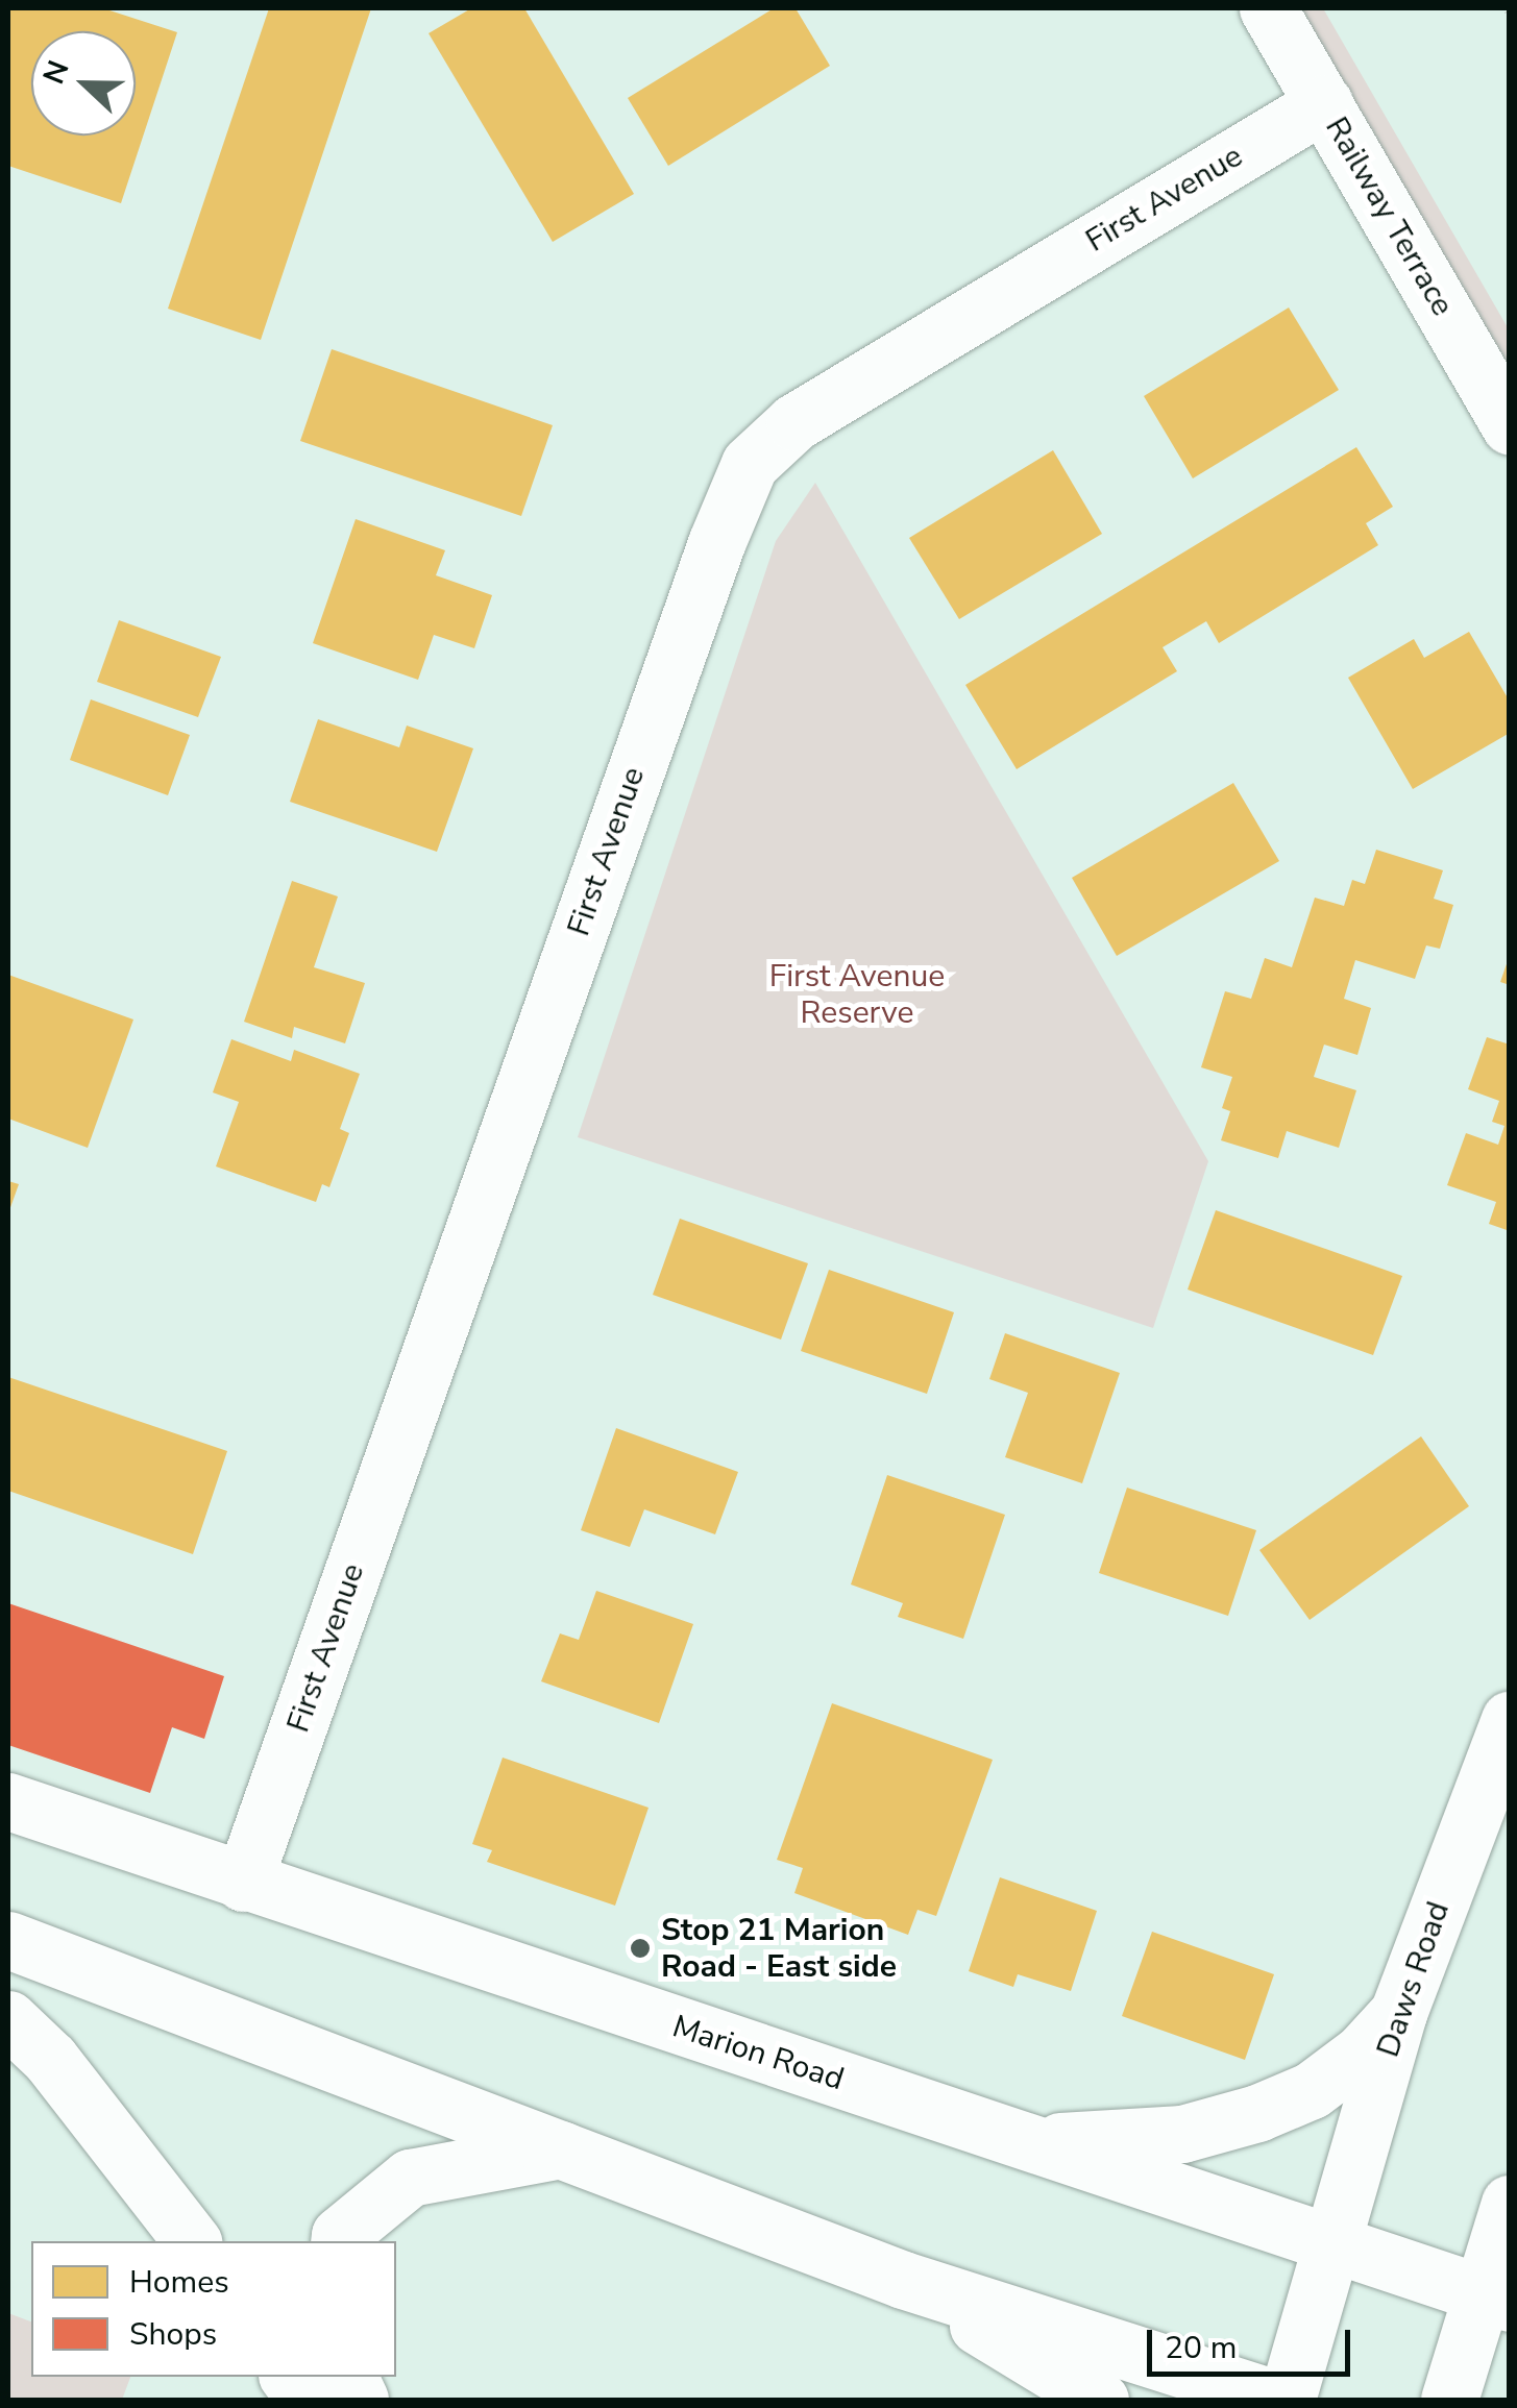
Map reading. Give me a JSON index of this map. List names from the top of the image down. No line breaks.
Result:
{"streets":{"main road":["First Avenue","Railway Terrace","Daws Road","Marion Road"]},"crossings":[["First Avenue","Railway Terrace"],["First Avenue","Marion Road"],["Daws Road","Marion Road"]],"parks":["First Avenue Reserve"],"places":["Stop 21 Marion Road - East side"],"legend":["Homes","Shops"],"scale_bar":"20 m","north":"left"}
